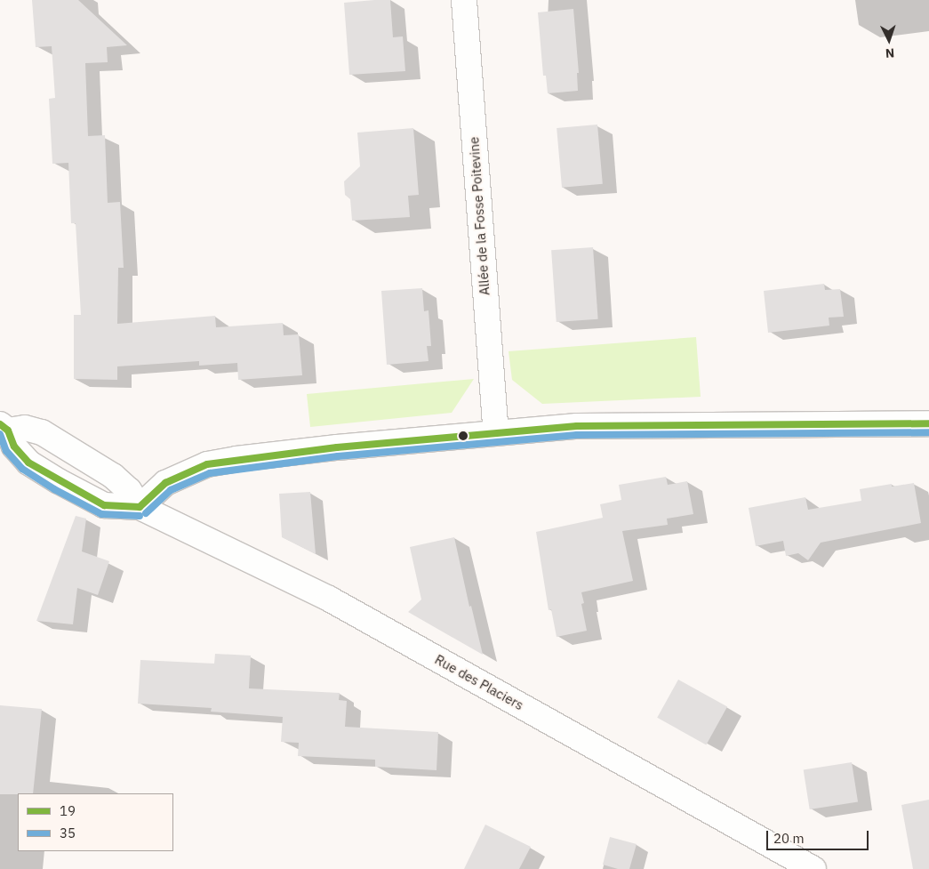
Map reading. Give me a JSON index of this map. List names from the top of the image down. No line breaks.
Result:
{"streets":{"street":["Allée de la Fosse Poitevine","Rue des Placiers"]},"lines":["transit line 19","transit line 35"],"legend":["19","35"],"scale_bar":"20 m","north":"bottom"}
